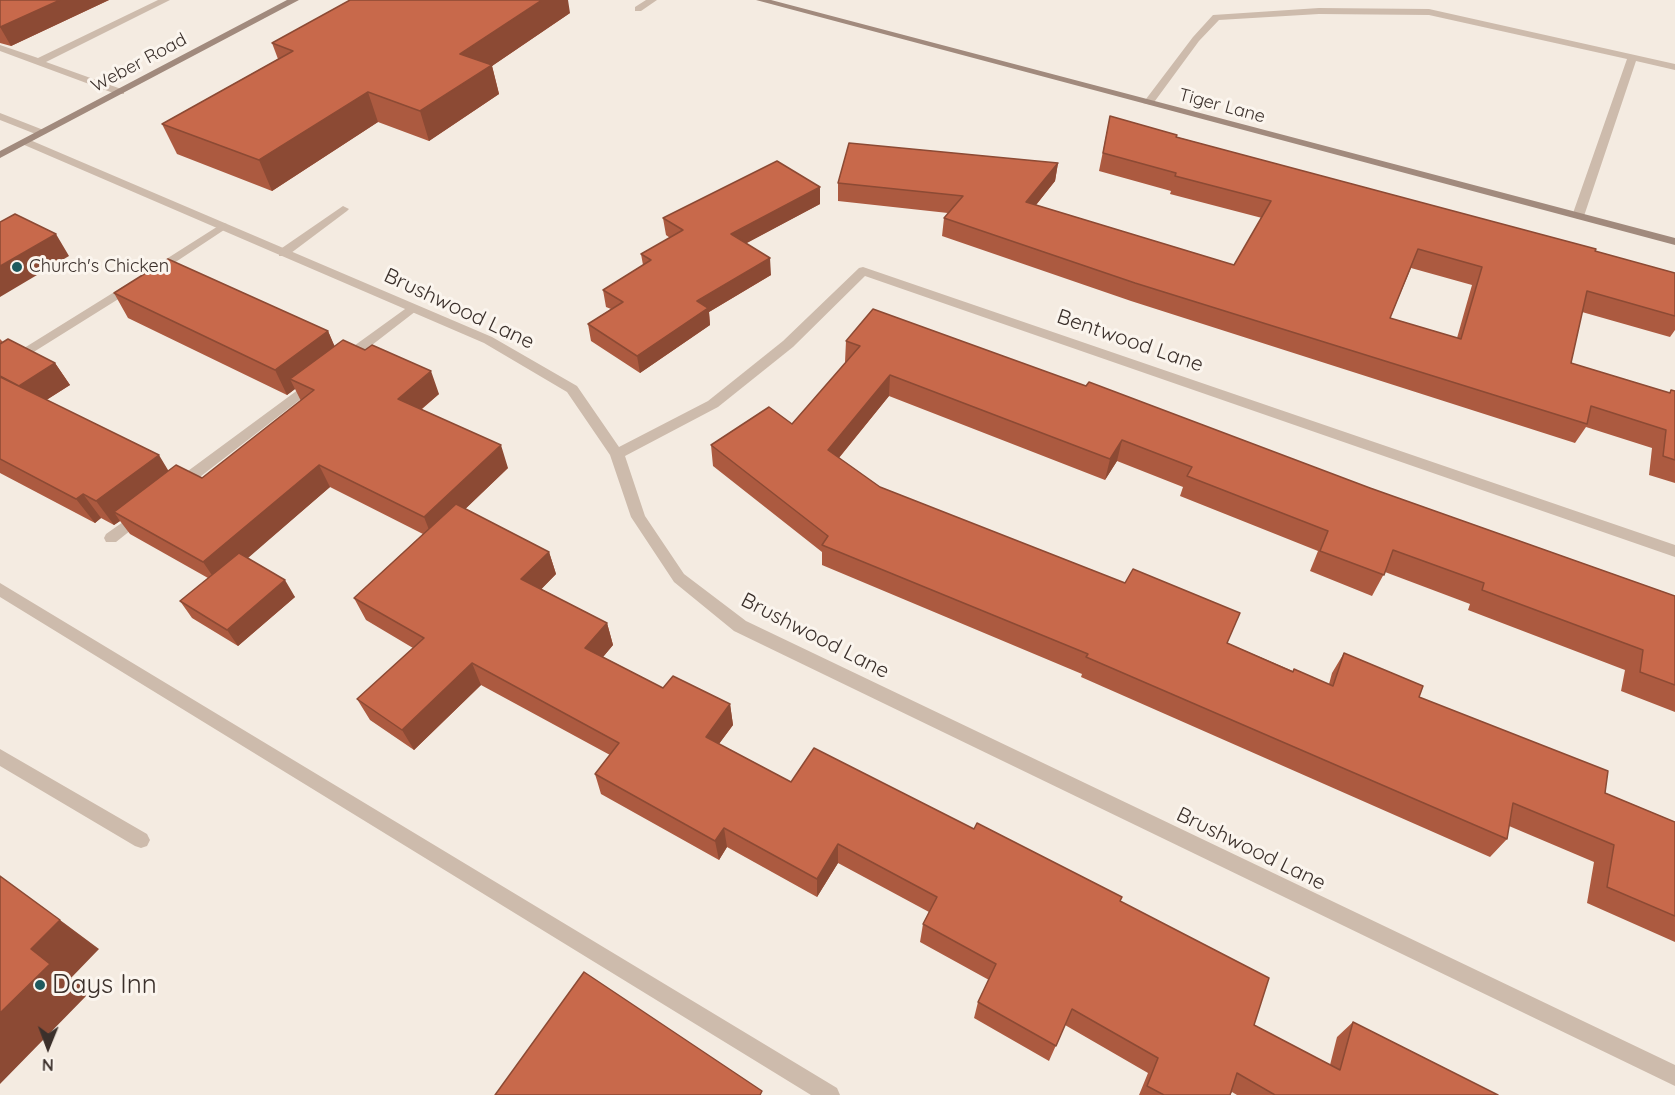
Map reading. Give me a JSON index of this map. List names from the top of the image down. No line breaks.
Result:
{"streets":{"street":["Weber Road","Tiger Lane","Brushwood Lane","Bentwood Lane"]},"crossings":[["Weber Road","Brushwood Lane"],["Brushwood Lane","Bentwood Lane"]],"places":["Church's Chicken","Days Inn"],"north":"bottom"}
